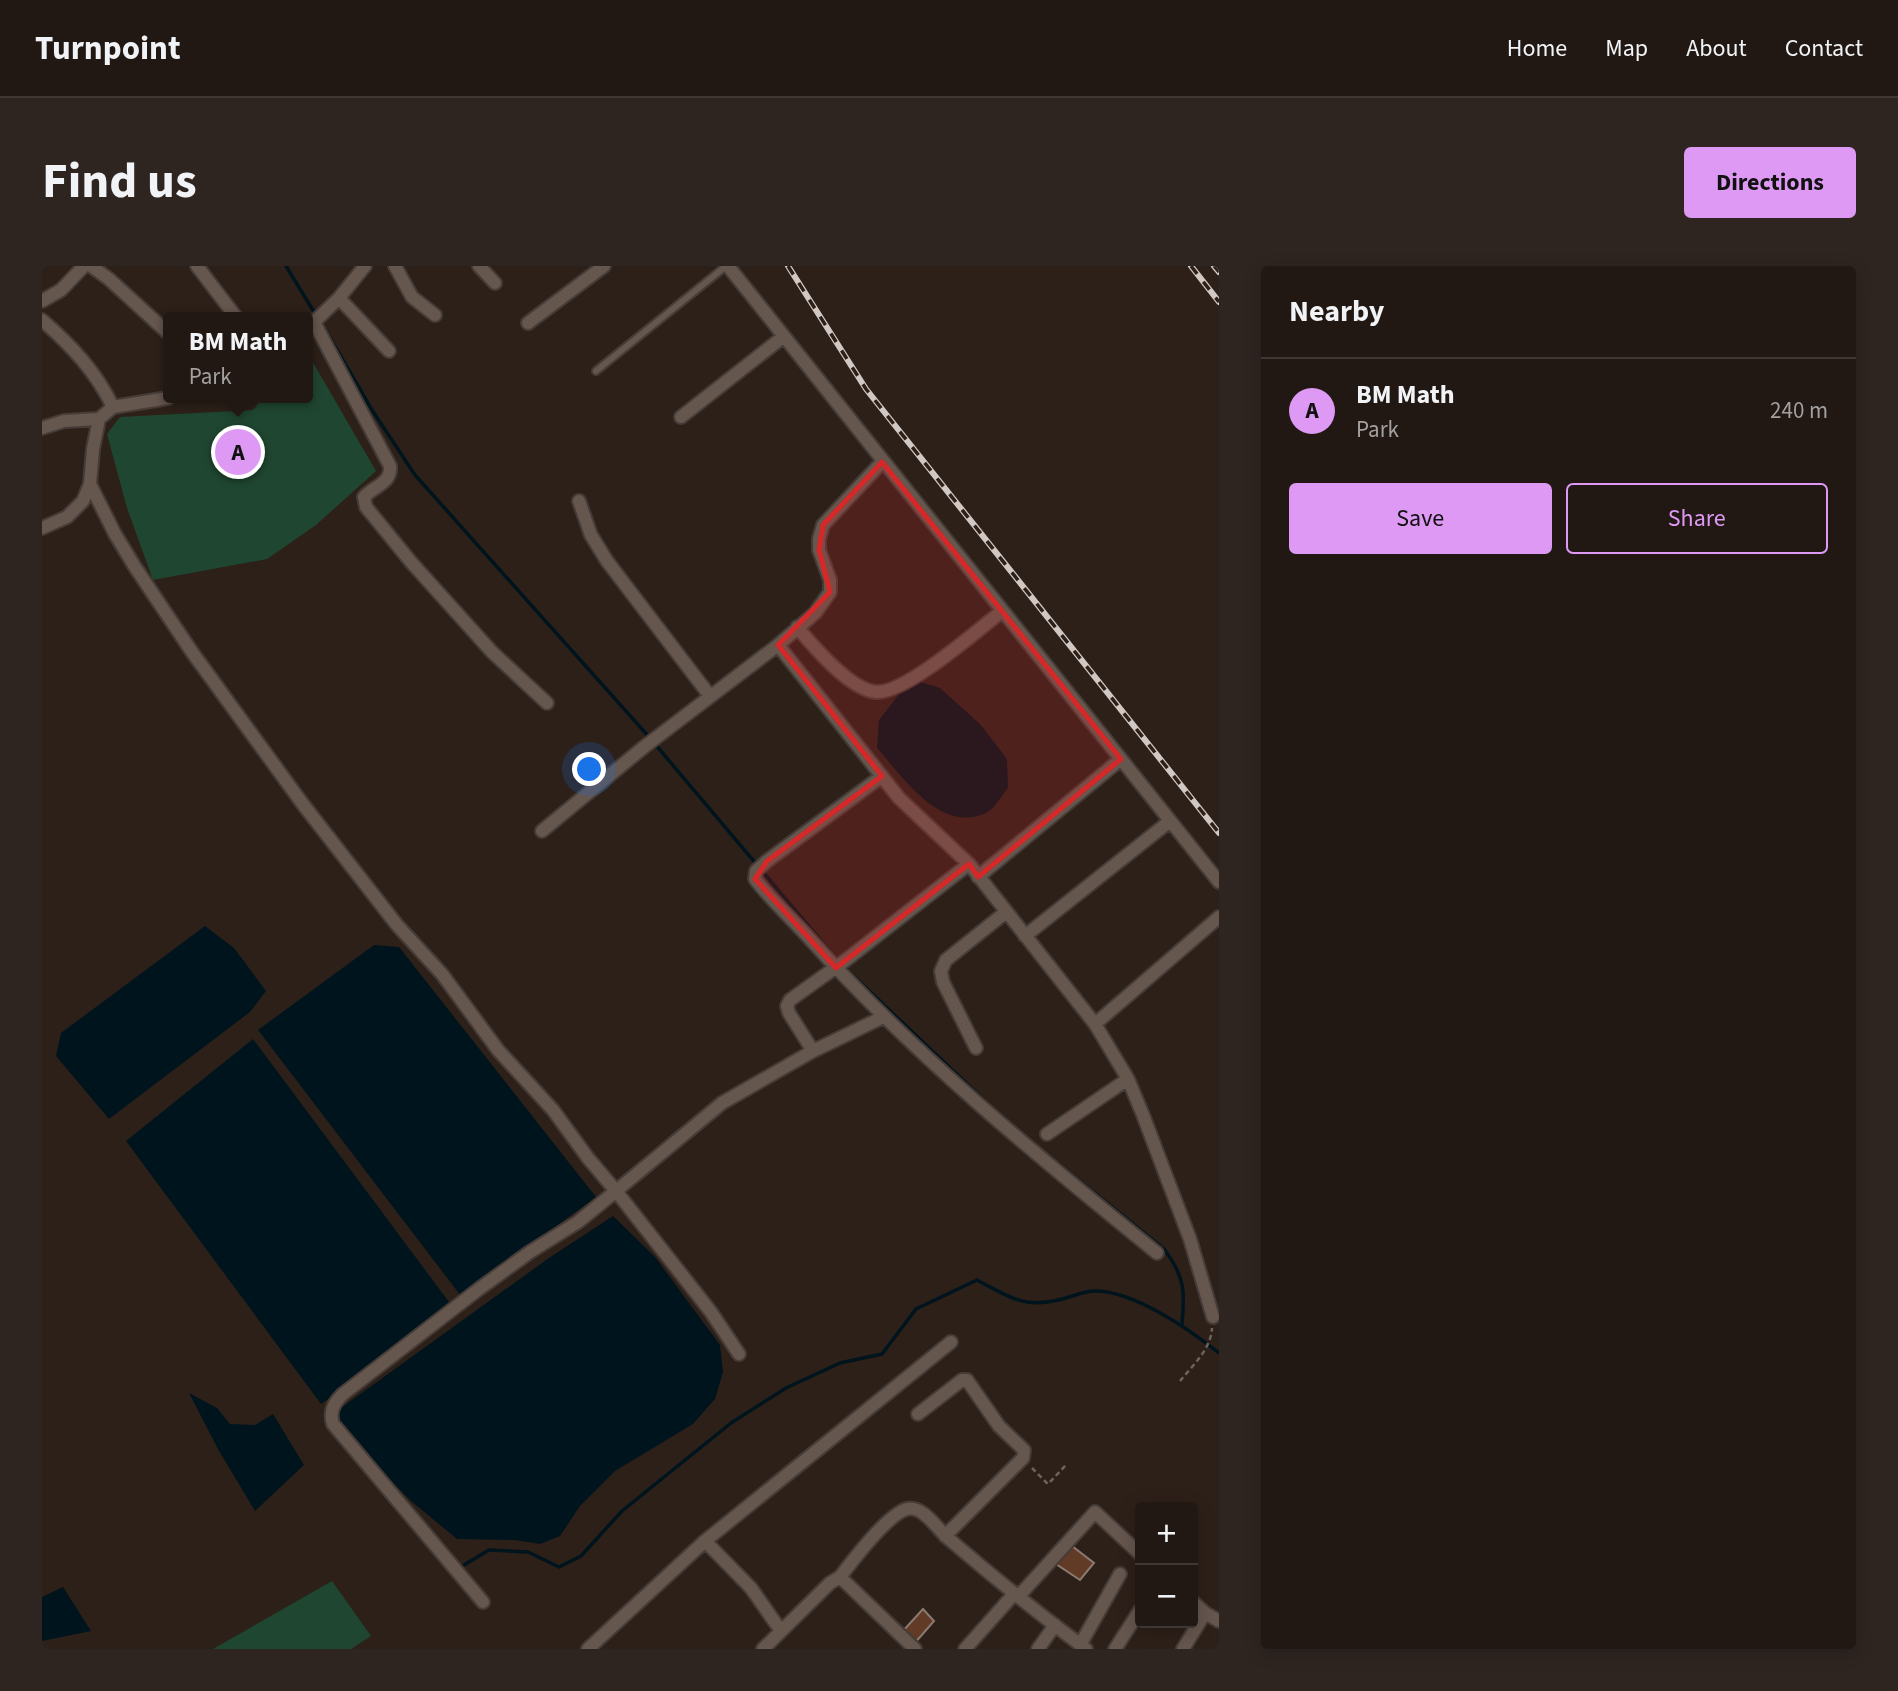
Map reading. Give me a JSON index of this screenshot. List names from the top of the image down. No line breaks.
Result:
{"page":{"header":"Turnpoint","nav":["Home","Map","About","Contact"],"title":"Find us","buttons":["Directions",["Save","Share"]],"heading":"Nearby","popup":["BM Math","Park"],"list":[{"mark":"A","name":"BM Math","note":"Park","value":"240 m"}],"pins":"A","map_buttons":["+","−"]}}
